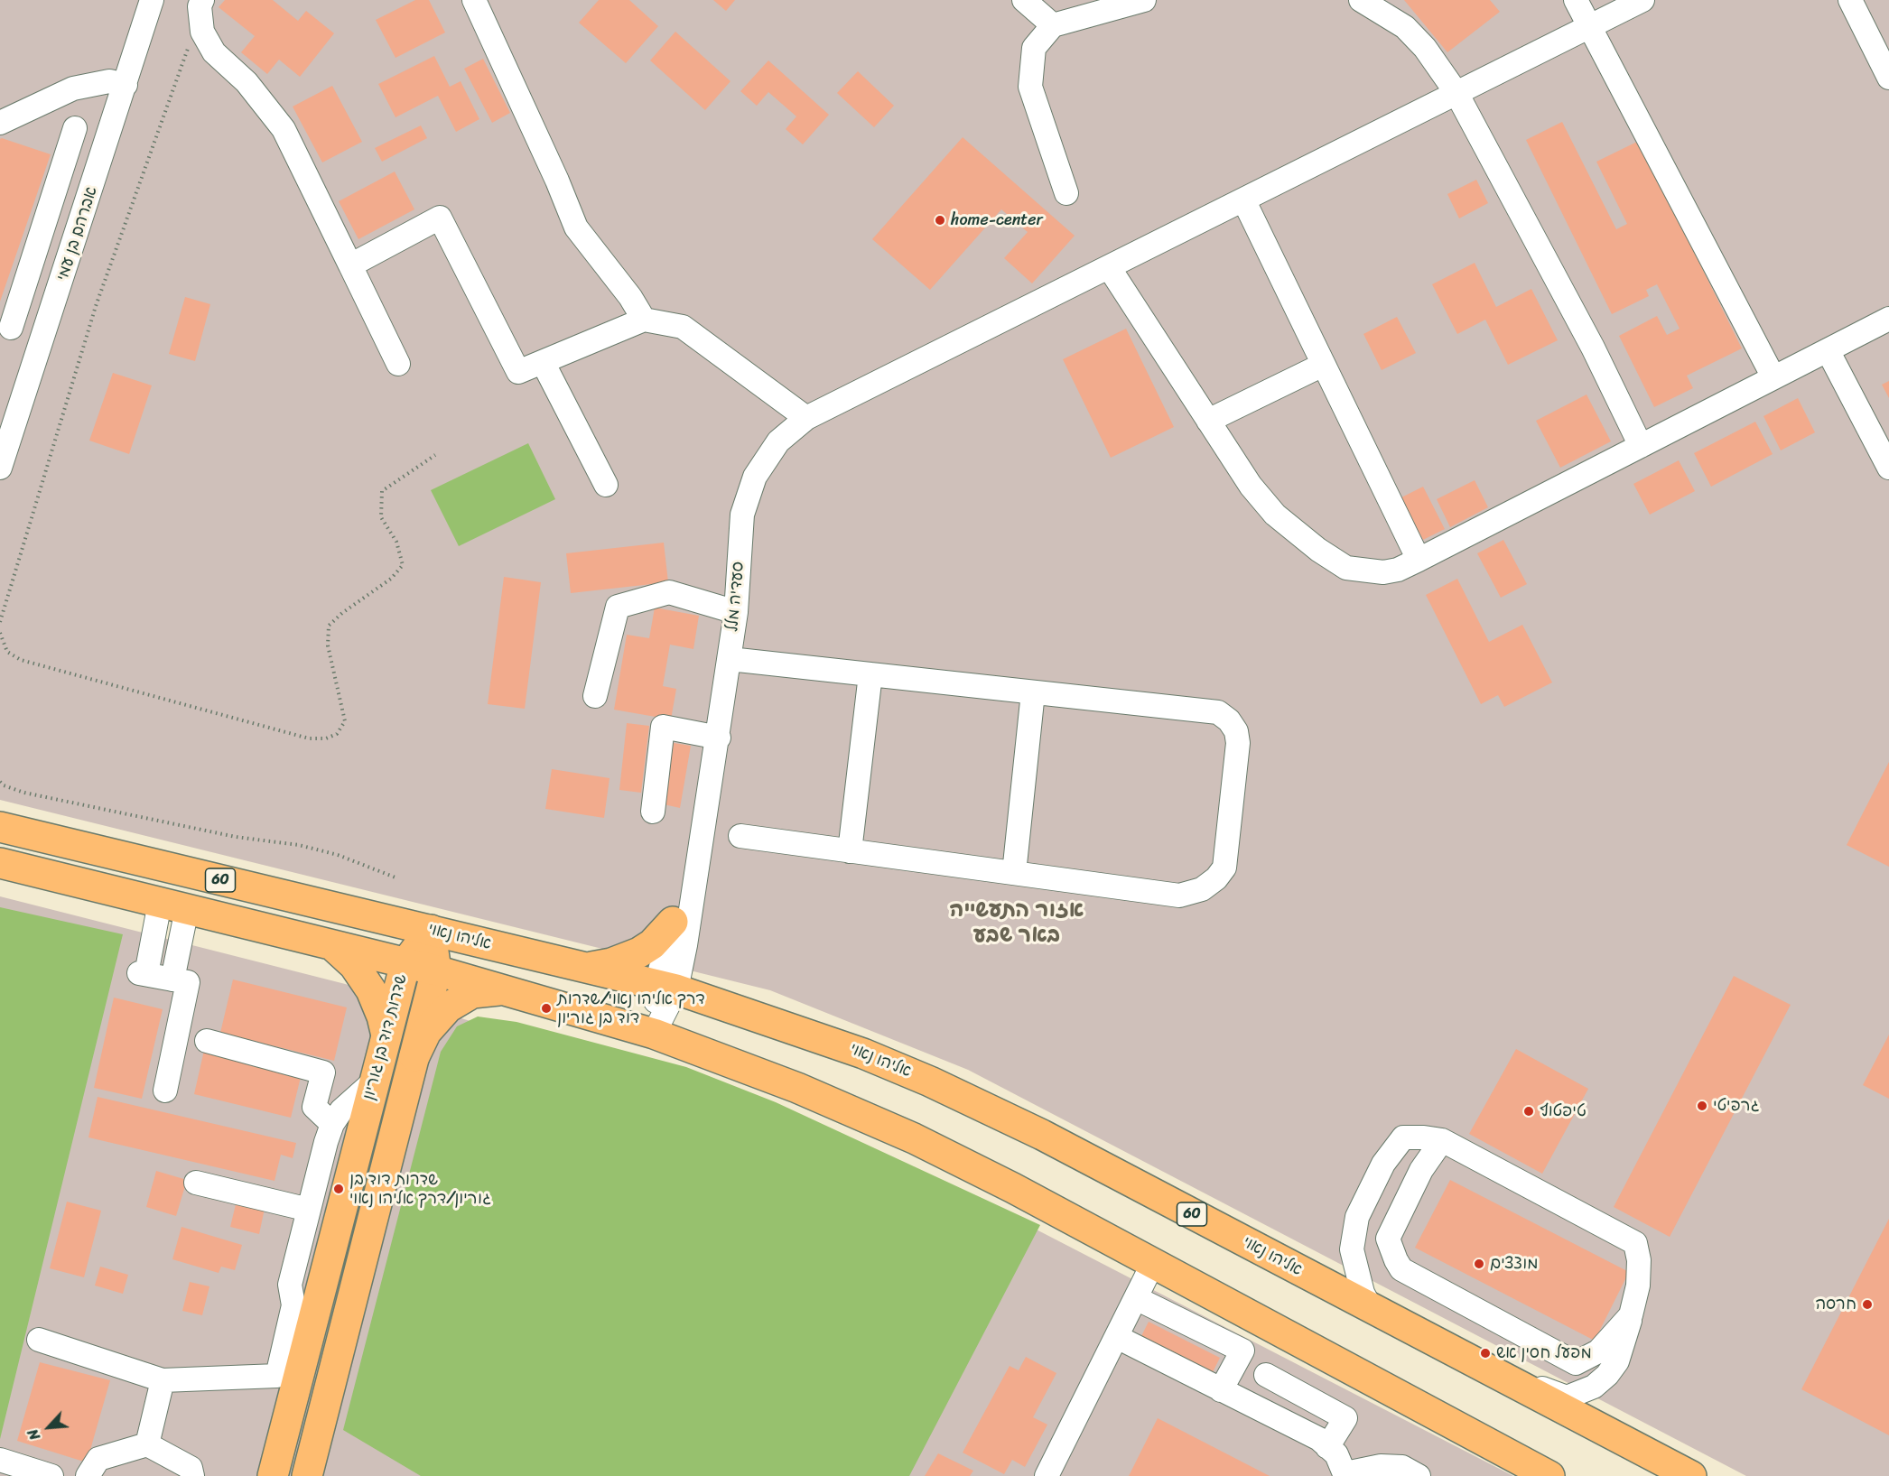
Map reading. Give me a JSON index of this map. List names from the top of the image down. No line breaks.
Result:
{"streets":{"main road":["60","אליהו נאוי","שדרות דוד בן גוריון"],"street":["אברהם בן עמי","סעדיה מלל"]},"crossings":[["סעדיה מלל","60"],["סעדיה מלל","אליהו נאוי"],["60","שדרות דוד בן גוריון"],["אליהו נאוי","שדרות דוד בן גוריון"]],"districts":["אזור התעשייה באר שבע"],"places":["home-center","דרך אליהו נאוי/שדרות דוד בן גוריון","גרפיטי","טיפטוף","שדרות דוד בן גוריון/דרך אליהו נאוי","מוצצים","חרסה","מפעל חסין אש"],"north":"bottom left"}
